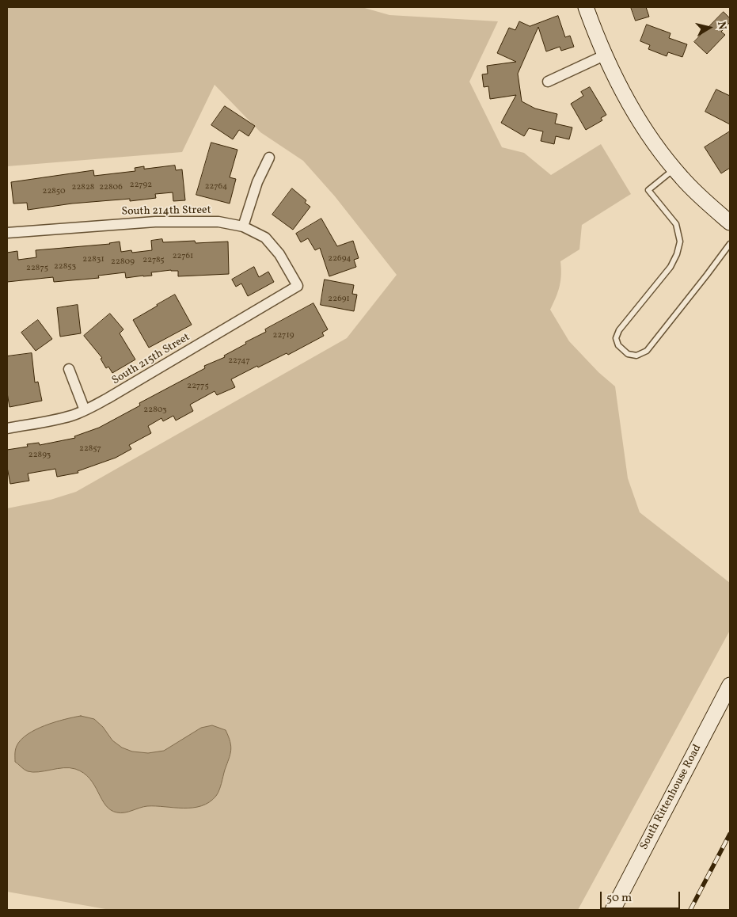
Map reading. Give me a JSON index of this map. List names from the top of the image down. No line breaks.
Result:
{"streets":{"street":["South 214th Street","South 215th Street","South Rittenhouse Road"]},"crossings":[["South 214th Street","South 215th Street"]],"house_numbers":["22792","22764","22828","22806","22850","22761","22694","22831","22785","22809","22853","22875","22691","22719","22747","22775","22803","22857","22893"],"scale_bar":"50 m","north":"right"}
